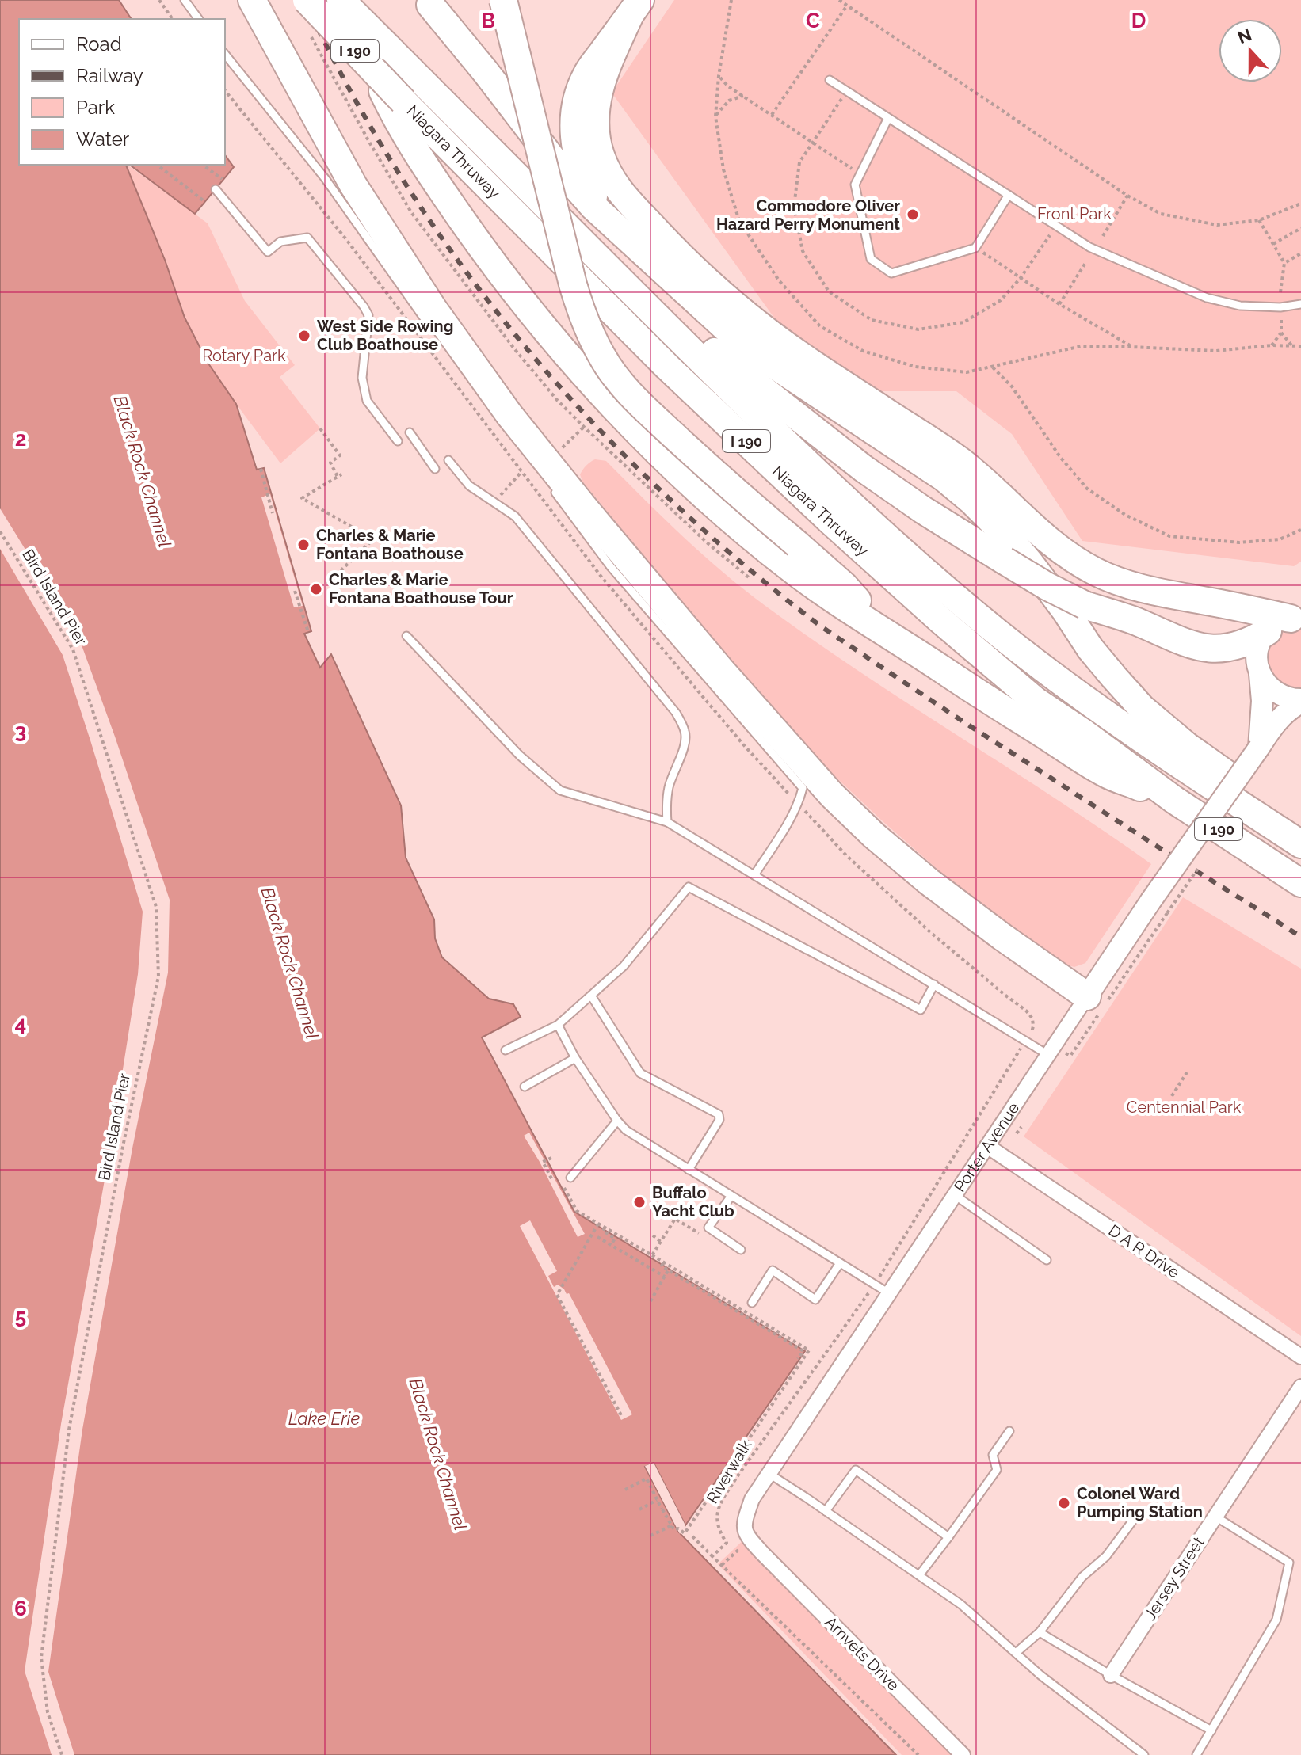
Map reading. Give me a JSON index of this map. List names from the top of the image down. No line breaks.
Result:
{"streets":{"highway":["I 190","Niagara Thruway"],"street":["Porter Avenue","D A R Drive","Jersey Street","Amvets Drive"],"path":["Bird Island Pier","Riverwalk"]},"crossings":[["Porter Avenue","D A R Drive"],["Porter Avenue","Amvets Drive"]],"water":["Black Rock Channel","Lake Erie"],"parks":["Front Park","Rotary Park","Centennial Park"],"places":["Commodore Oliver Hazard Perry Monument","West Side Rowing Club Boathouse","Charles & Marie Fontana Boathouse","Charles & Marie Fontana Boathouse Tour","Buffalo Yacht Club","Colonel Ward Pumping Station"],"legend":["Road","Railway","Park","Water"],"north":"top","grid":{"columns":["B","C","D"],"rows":["2","3","4","5","6"]}}
